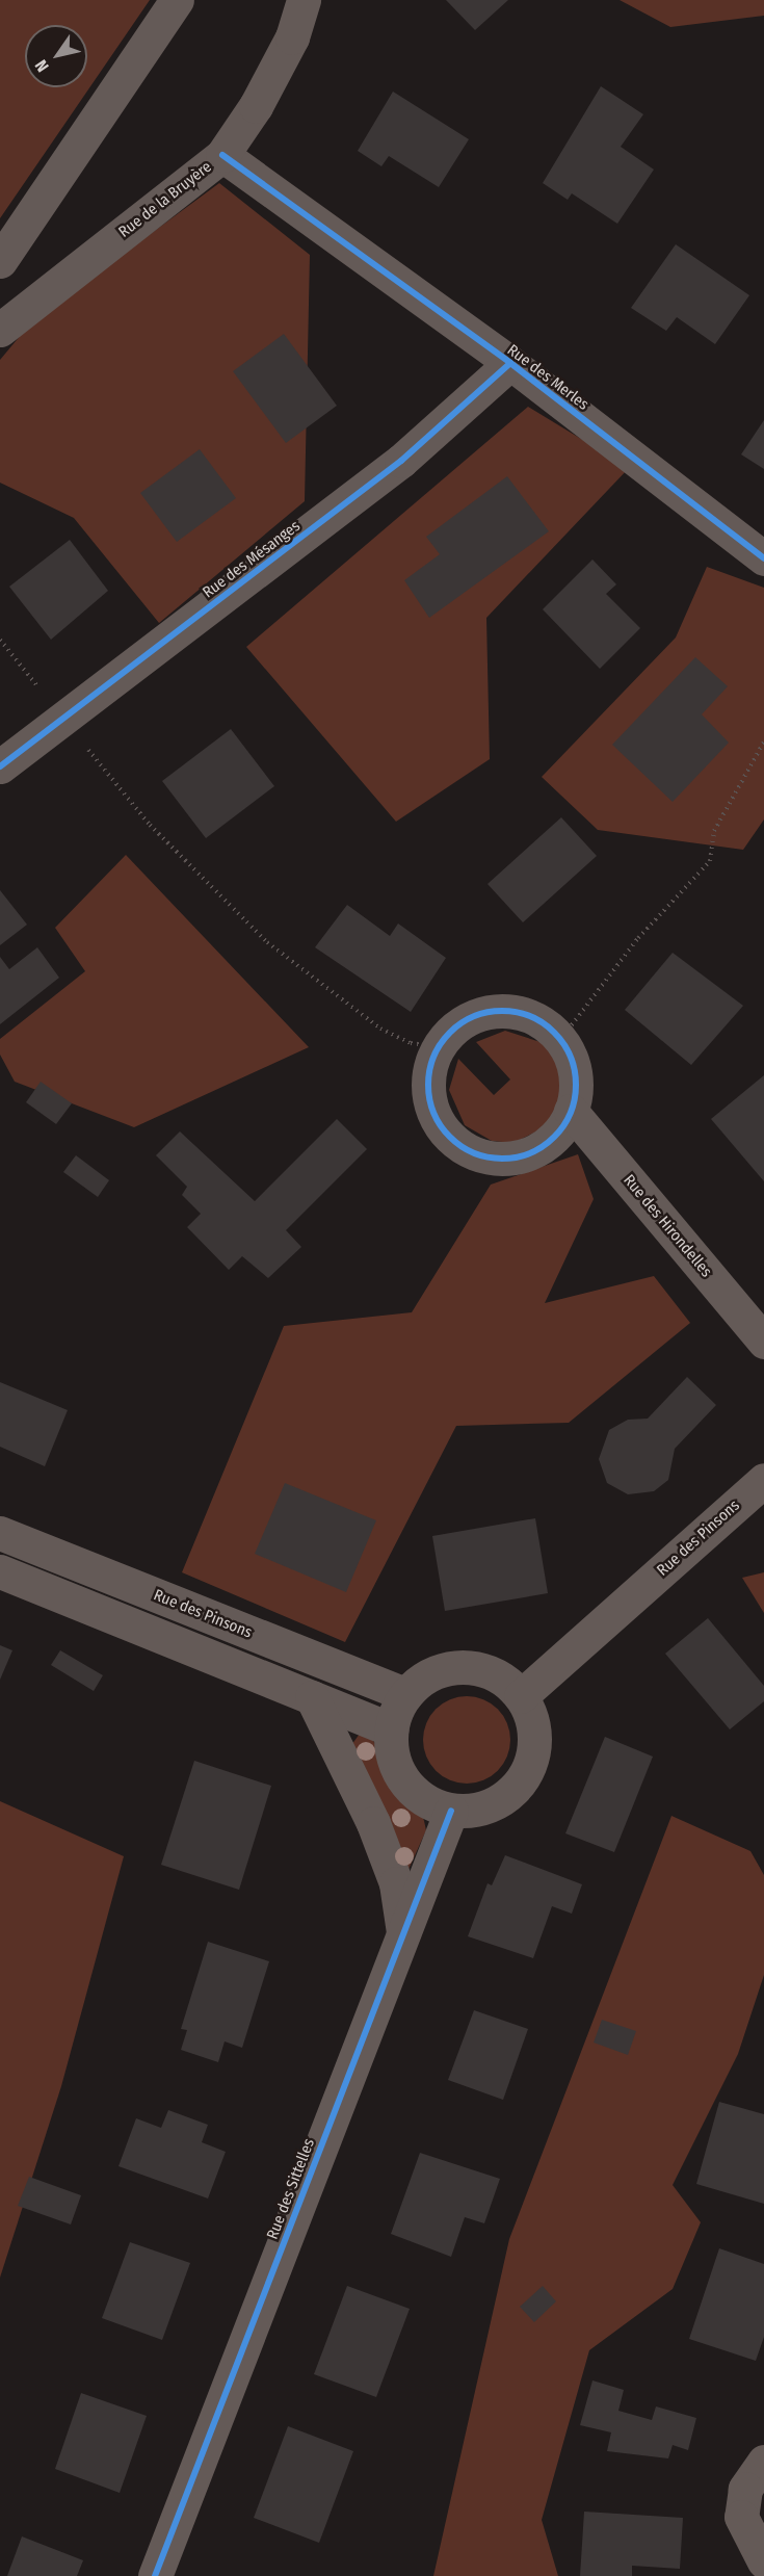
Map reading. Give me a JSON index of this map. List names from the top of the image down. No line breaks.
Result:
{"streets":{"street":["Rue de la Bruyère","Rue des Merles","Rue des Mésanges","Rue des Hirondelles","Rue des Pinsons","Rue des Sittelles"]},"crossings":[["Rue de la Bruyère","Rue des Merles"],["Rue des Merles","Rue des Mésanges"],["Rue des Pinsons","Rue des Sittelles"]],"north":"bottom left"}
